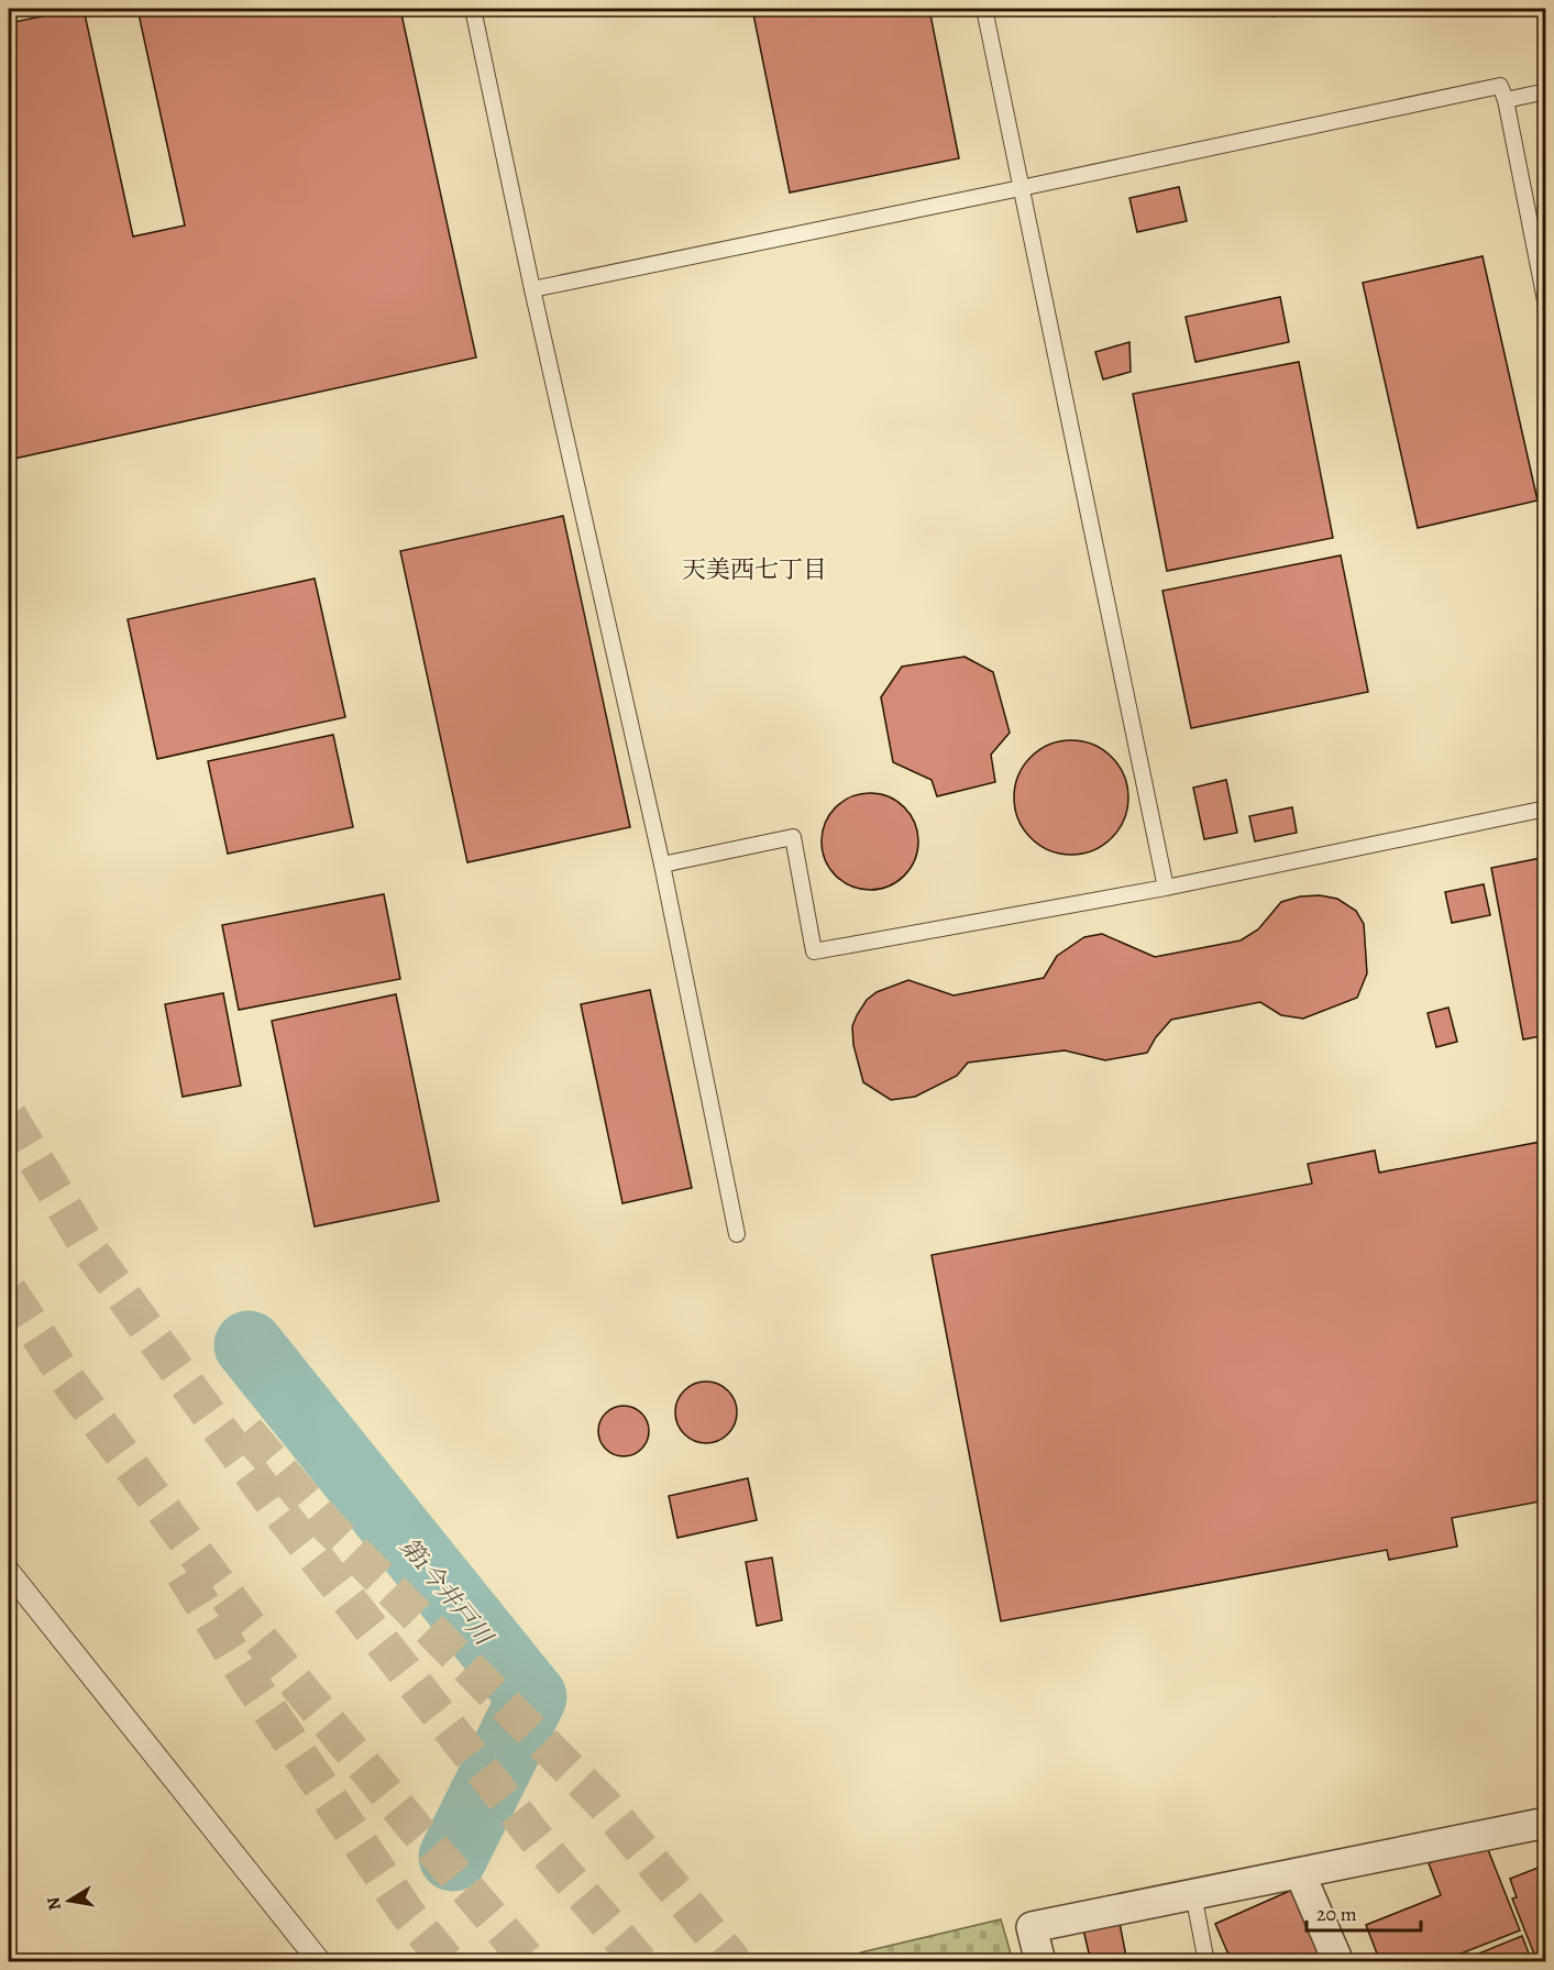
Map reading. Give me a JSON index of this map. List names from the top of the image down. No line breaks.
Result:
{"districts":["天美西七丁目"],"water":["第1今井戸川"],"scale_bar":"20 m","north":"left"}
